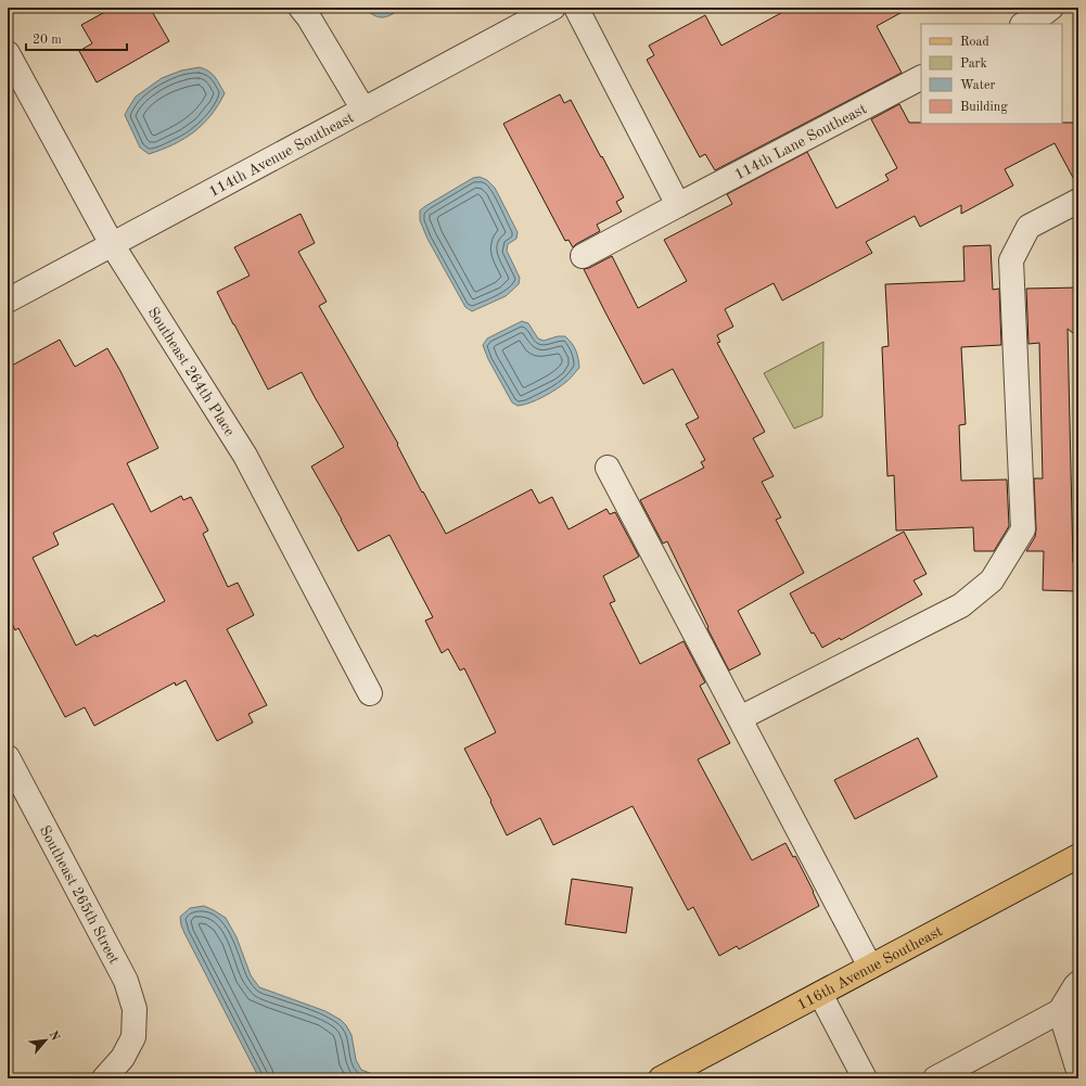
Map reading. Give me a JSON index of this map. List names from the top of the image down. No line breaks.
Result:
{"streets":{"main road":["116th Avenue Southeast"],"street":["114th Lane Southeast","114th Avenue Southeast","Southeast 264th Place","Southeast 265th Street"]},"crossings":[["114th Avenue Southeast","Southeast 264th Place"]],"legend":["Road","Park","Water","Building"],"scale_bar":"20 m","north":"top right"}
